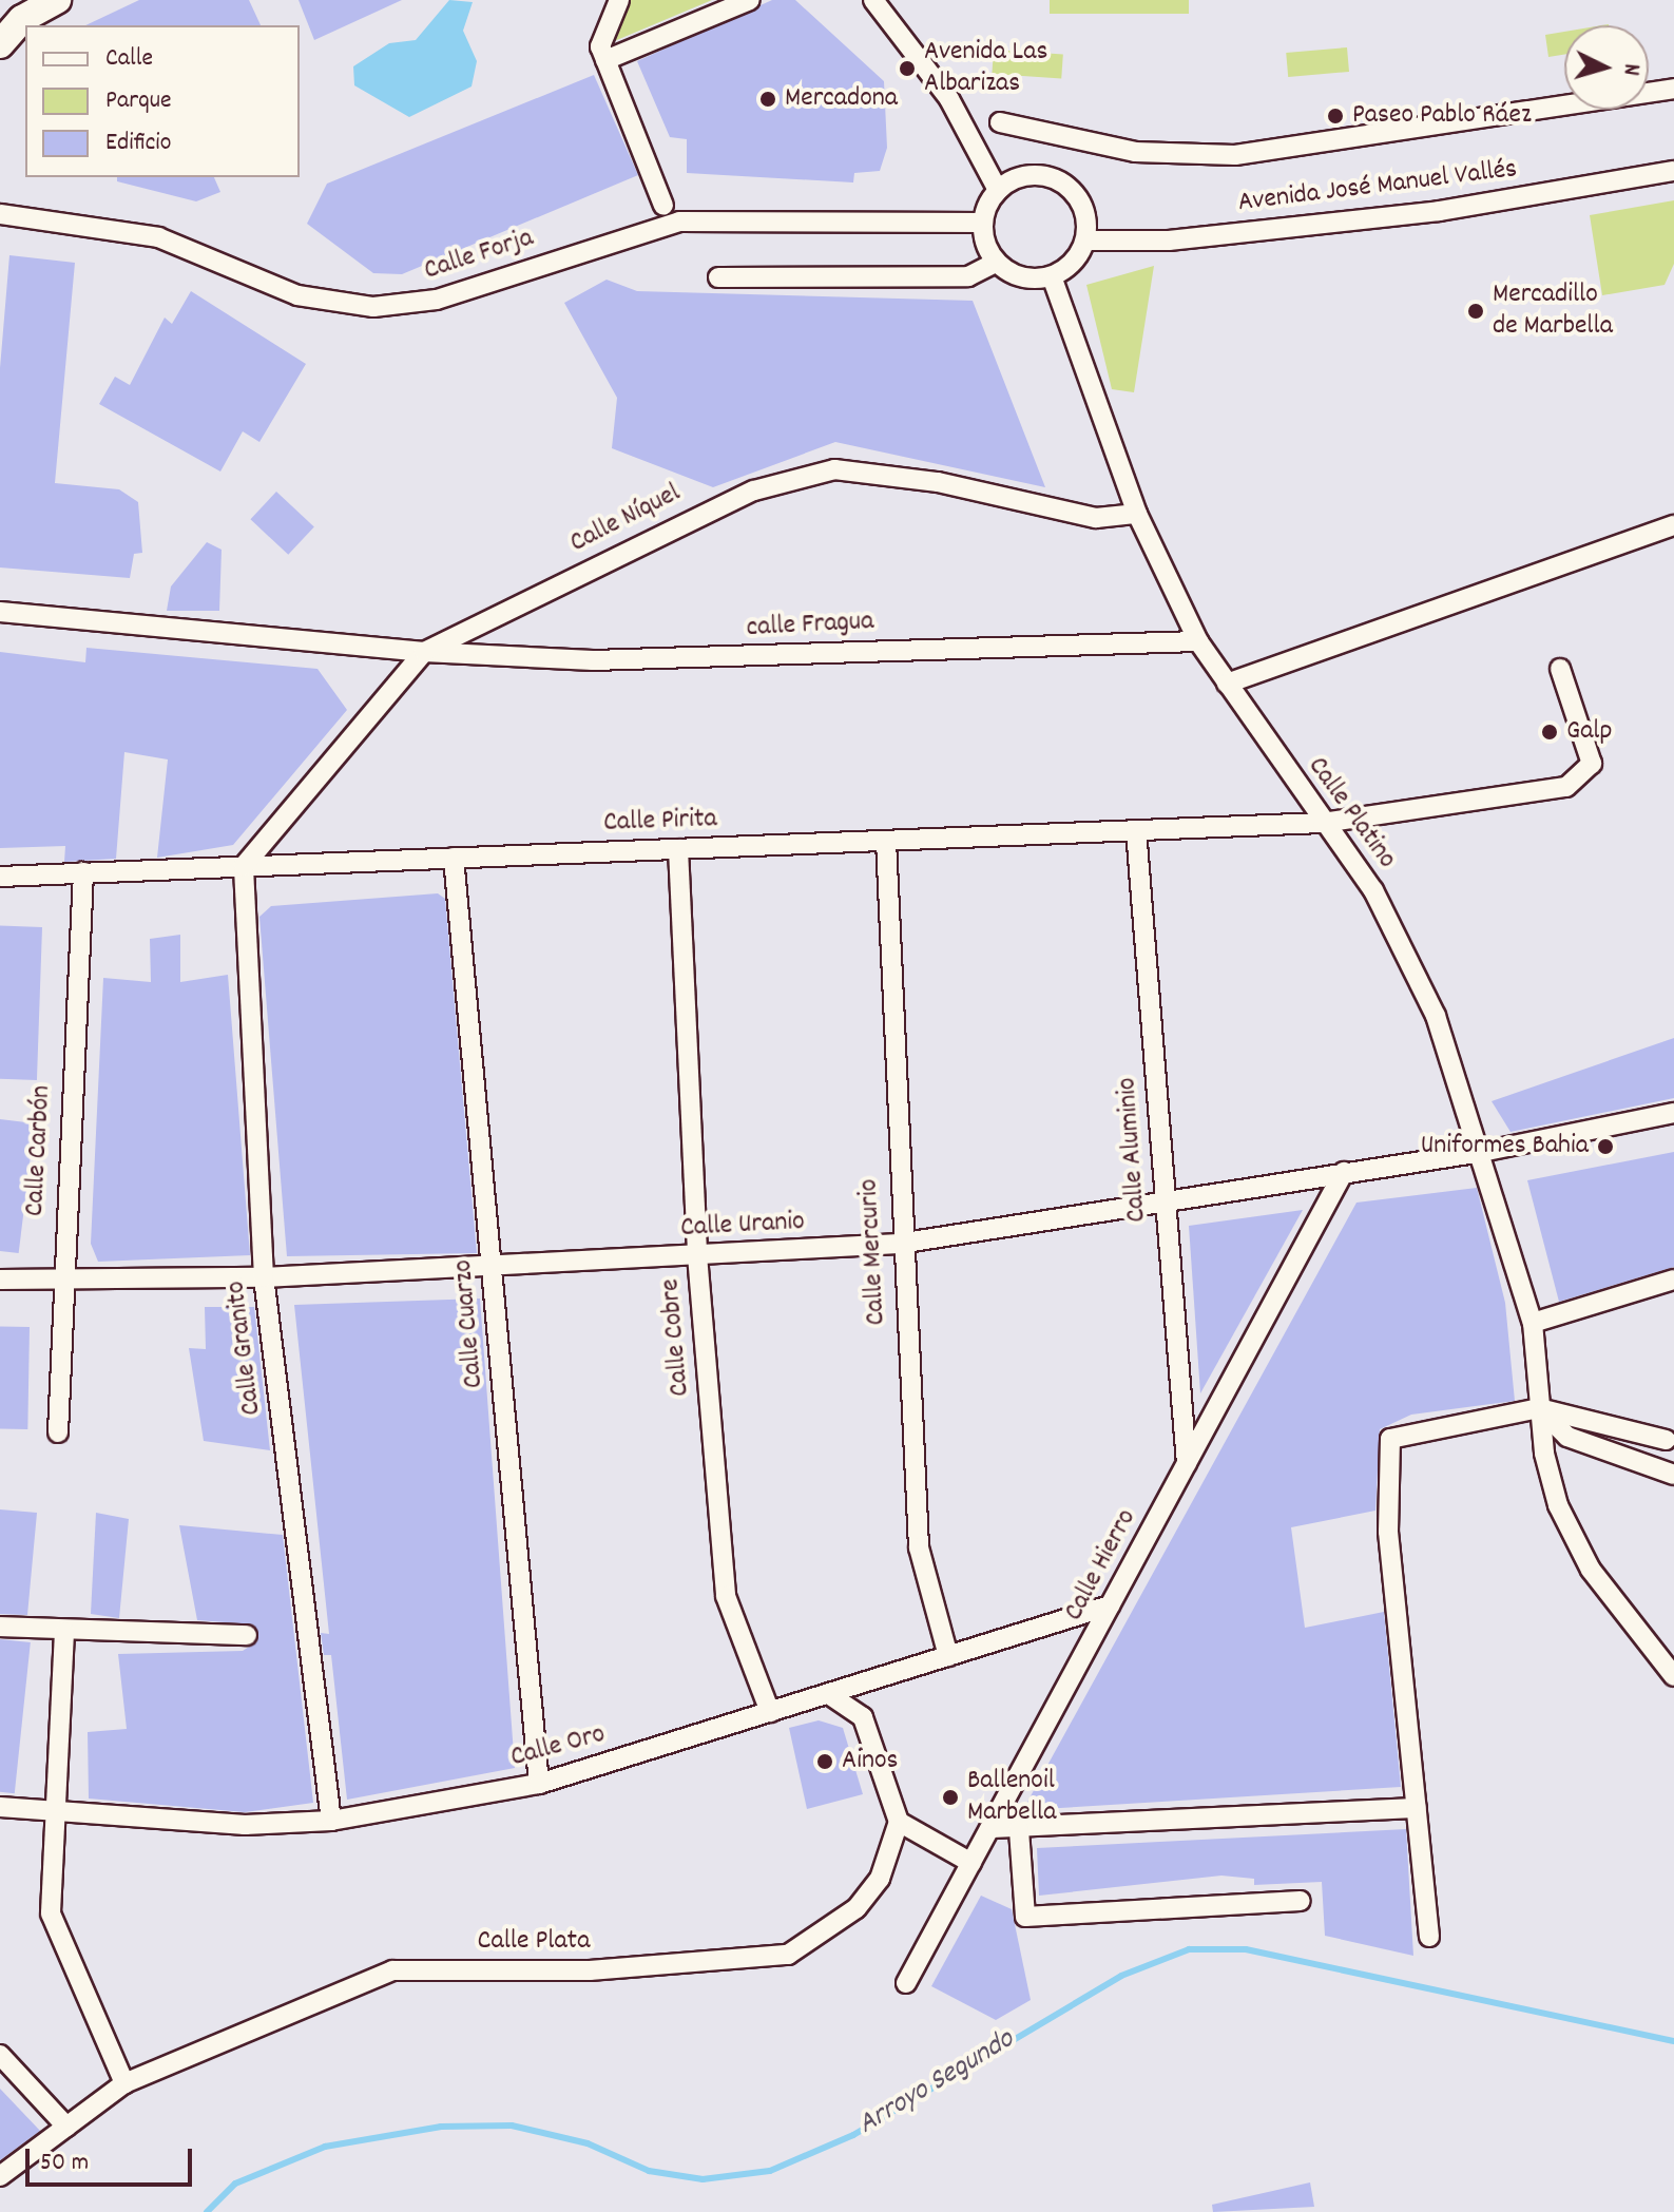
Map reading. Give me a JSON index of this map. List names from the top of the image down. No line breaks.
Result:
{"streets":{"street":["Avenida José Manuel Vallés","Calle Forja","Calle Níquel","calle Fragua","Calle Platino","Calle Pirita","Calle Aluminio","Calle Carbón","Calle Uranio","Calle Mercurio","Calle Cuarzo","Calle Cobre","Calle Granito","Calle Hierro","Calle Oro","Calle Plata"]},"crossings":[["Avenida José Manuel Vallés","Calle Forja"],["Avenida José Manuel Vallés","Calle Platino"],["Calle Forja","Calle Platino"],["Calle Níquel","calle Fragua"],["Calle Níquel","Calle Platino"],["Calle Níquel","Calle Pirita"],["Calle Níquel","Calle Granito"],["calle Fragua","Calle Platino"],["Calle Platino","Calle Pirita"],["Calle Platino","Calle Uranio"],["Calle Pirita","Calle Aluminio"],["Calle Pirita","Calle Carbón"],["Calle Pirita","Calle Mercurio"],["Calle Pirita","Calle Cuarzo"],["Calle Pirita","Calle Cobre"],["Calle Pirita","Calle Granito"],["Calle Aluminio","Calle Uranio"],["Calle Aluminio","Calle Hierro"],["Calle Carbón","Calle Uranio"],["Calle Uranio","Calle Mercurio"],["Calle Uranio","Calle Cuarzo"],["Calle Uranio","Calle Cobre"],["Calle Uranio","Calle Granito"],["Calle Uranio","Calle Hierro"],["Calle Mercurio","Calle Oro"],["Calle Cuarzo","Calle Oro"],["Calle Cobre","Calle Oro"],["Calle Granito","Calle Oro"],["Calle Hierro","Calle Oro"]],"water":["Arroyo Segundo"],"places":["Avenida Las Albarizas","Mercadona","Paseo Pablo Ráez","Mercadillo de Marbella","Galp","Uniformes Bahia","Ainos","Ballenoil Marbella"],"legend":["Calle","Parque","Edificio"],"scale_bar":"50 m","north":"right"}
